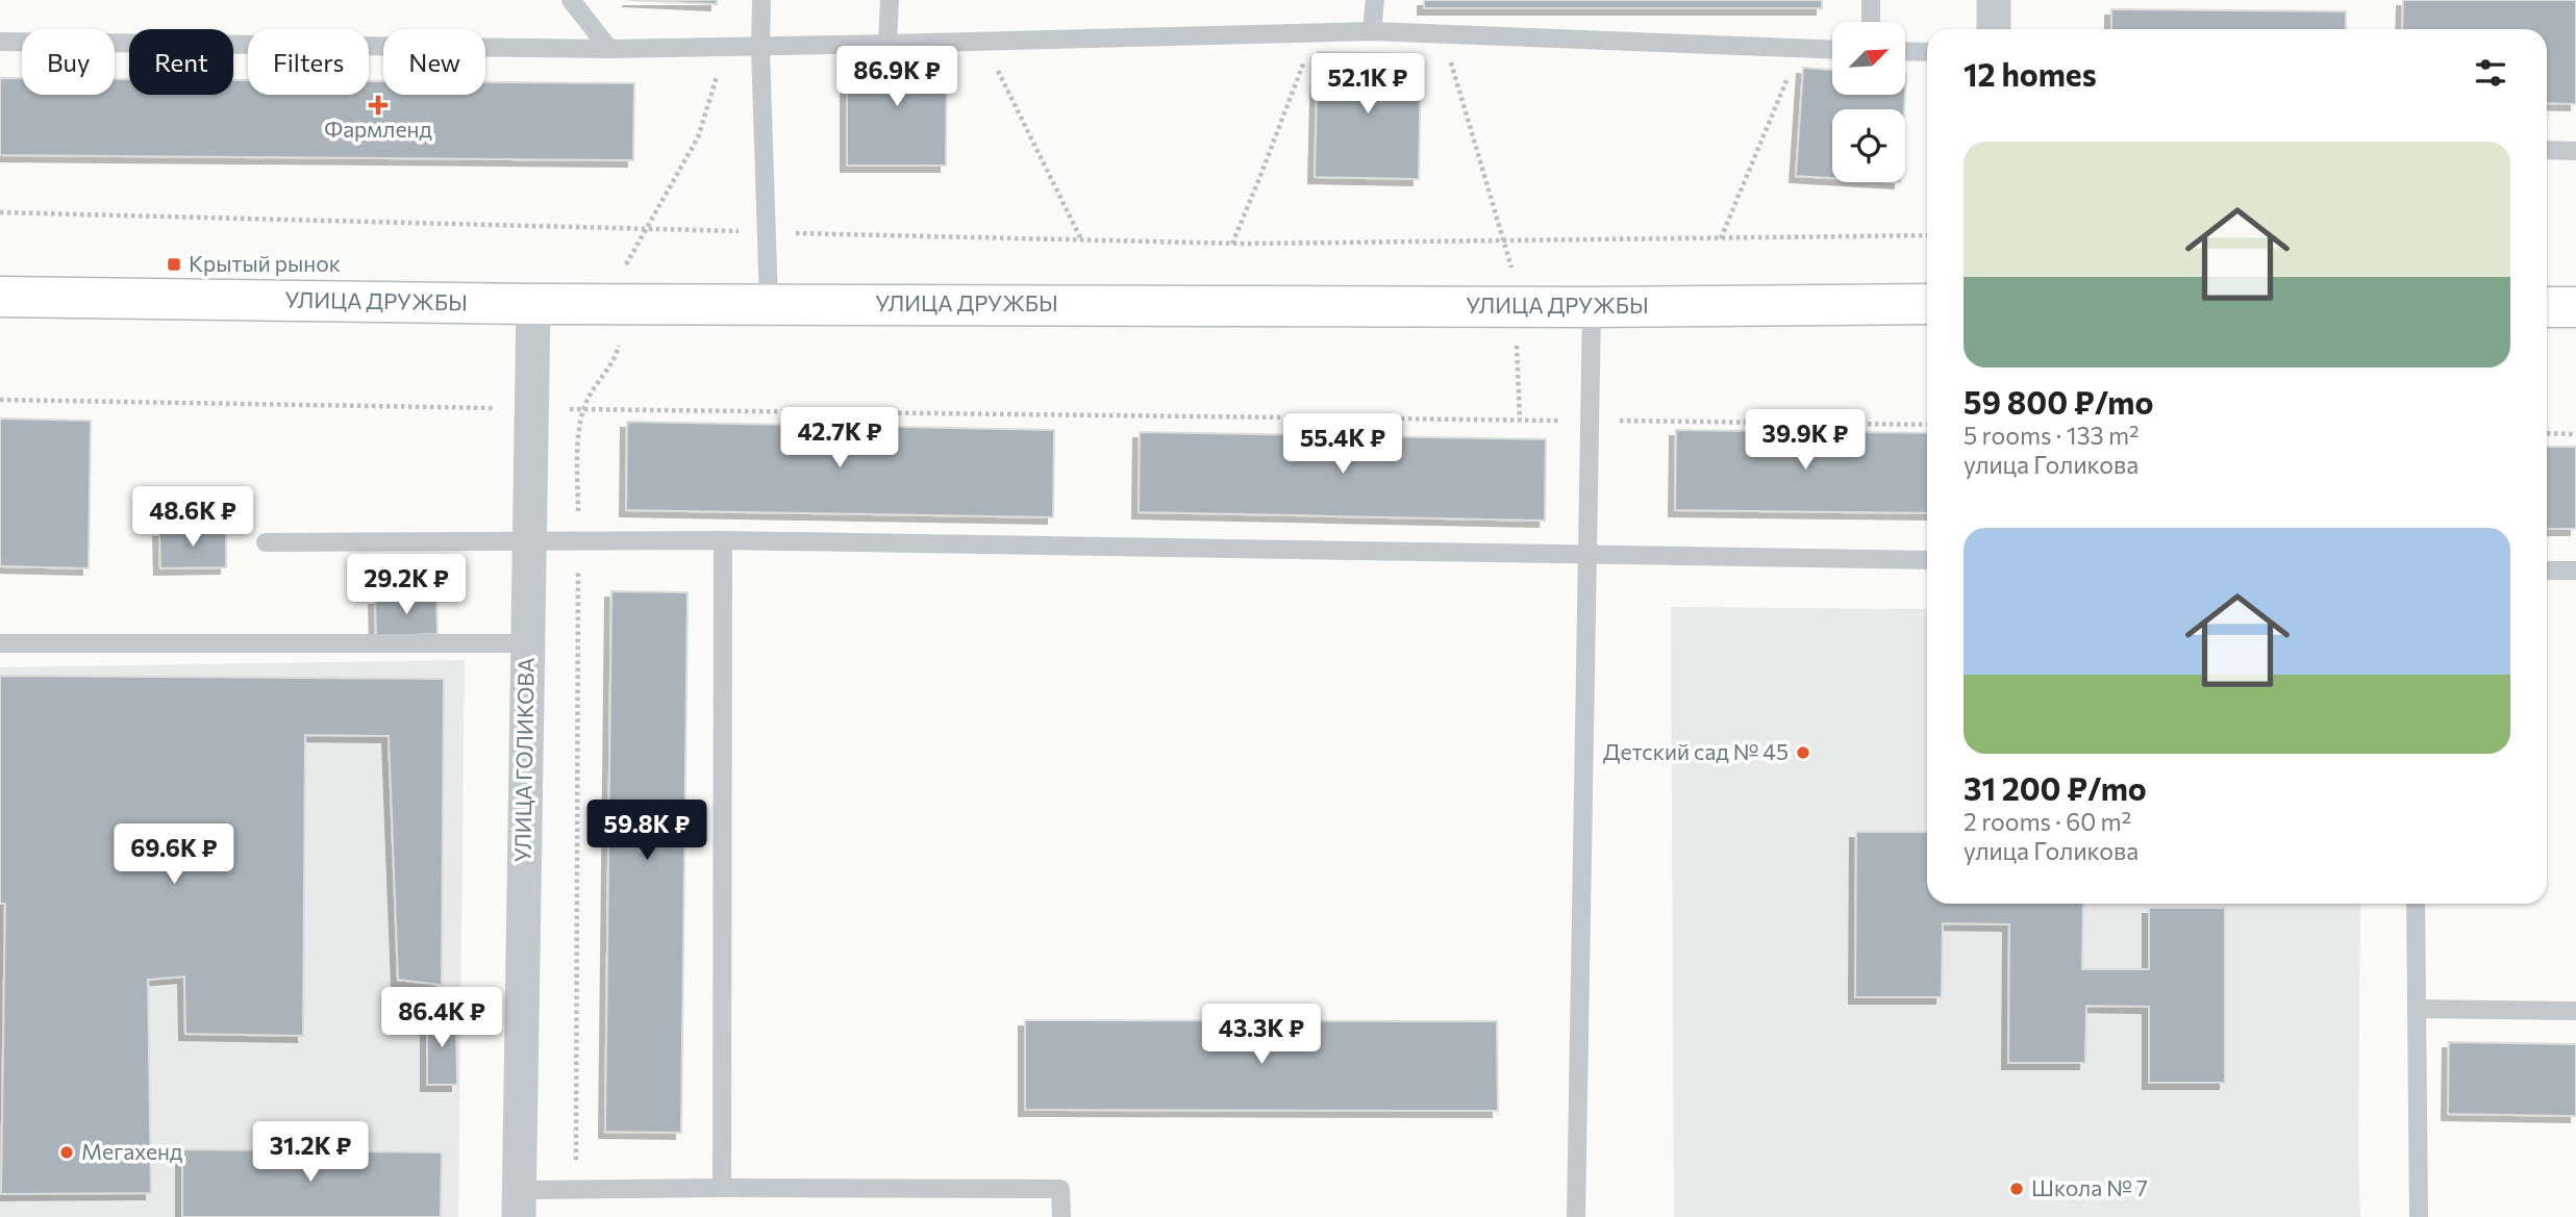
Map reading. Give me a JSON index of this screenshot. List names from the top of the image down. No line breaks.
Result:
{"streets":{"main road":["УЛИЦА ДРУЖБЫ"],"street":["УЛИЦА ГОЛИКОВА"]},"crossings":[["УЛИЦА ДРУЖБЫ","УЛИЦА ГОЛИКОВА"]],"places":{"health":["Фармленд"],"transit":["Крытый рынок"],"other":["Детский сад № 45","Мегахенд","Школа № 7"]},"north":"top right","page":{"chip":["Buy","Rent","Filters","New"],"heading":"12 homes","price":["86.9K ₽","52.1K ₽","42.7K ₽","39.9K ₽","55.4K ₽","48.6K ₽","29.2K ₽","59.8K ₽","69.6K ₽","86.4K ₽","43.3K ₽","31.2K ₽"],"list":[{"name":"59 800 ₽/mo","note":"5 rooms · 133 m² · улица Голикова"},{"name":"31 200 ₽/mo","note":"2 rooms · 60 m² · улица Голикова"}]}}
